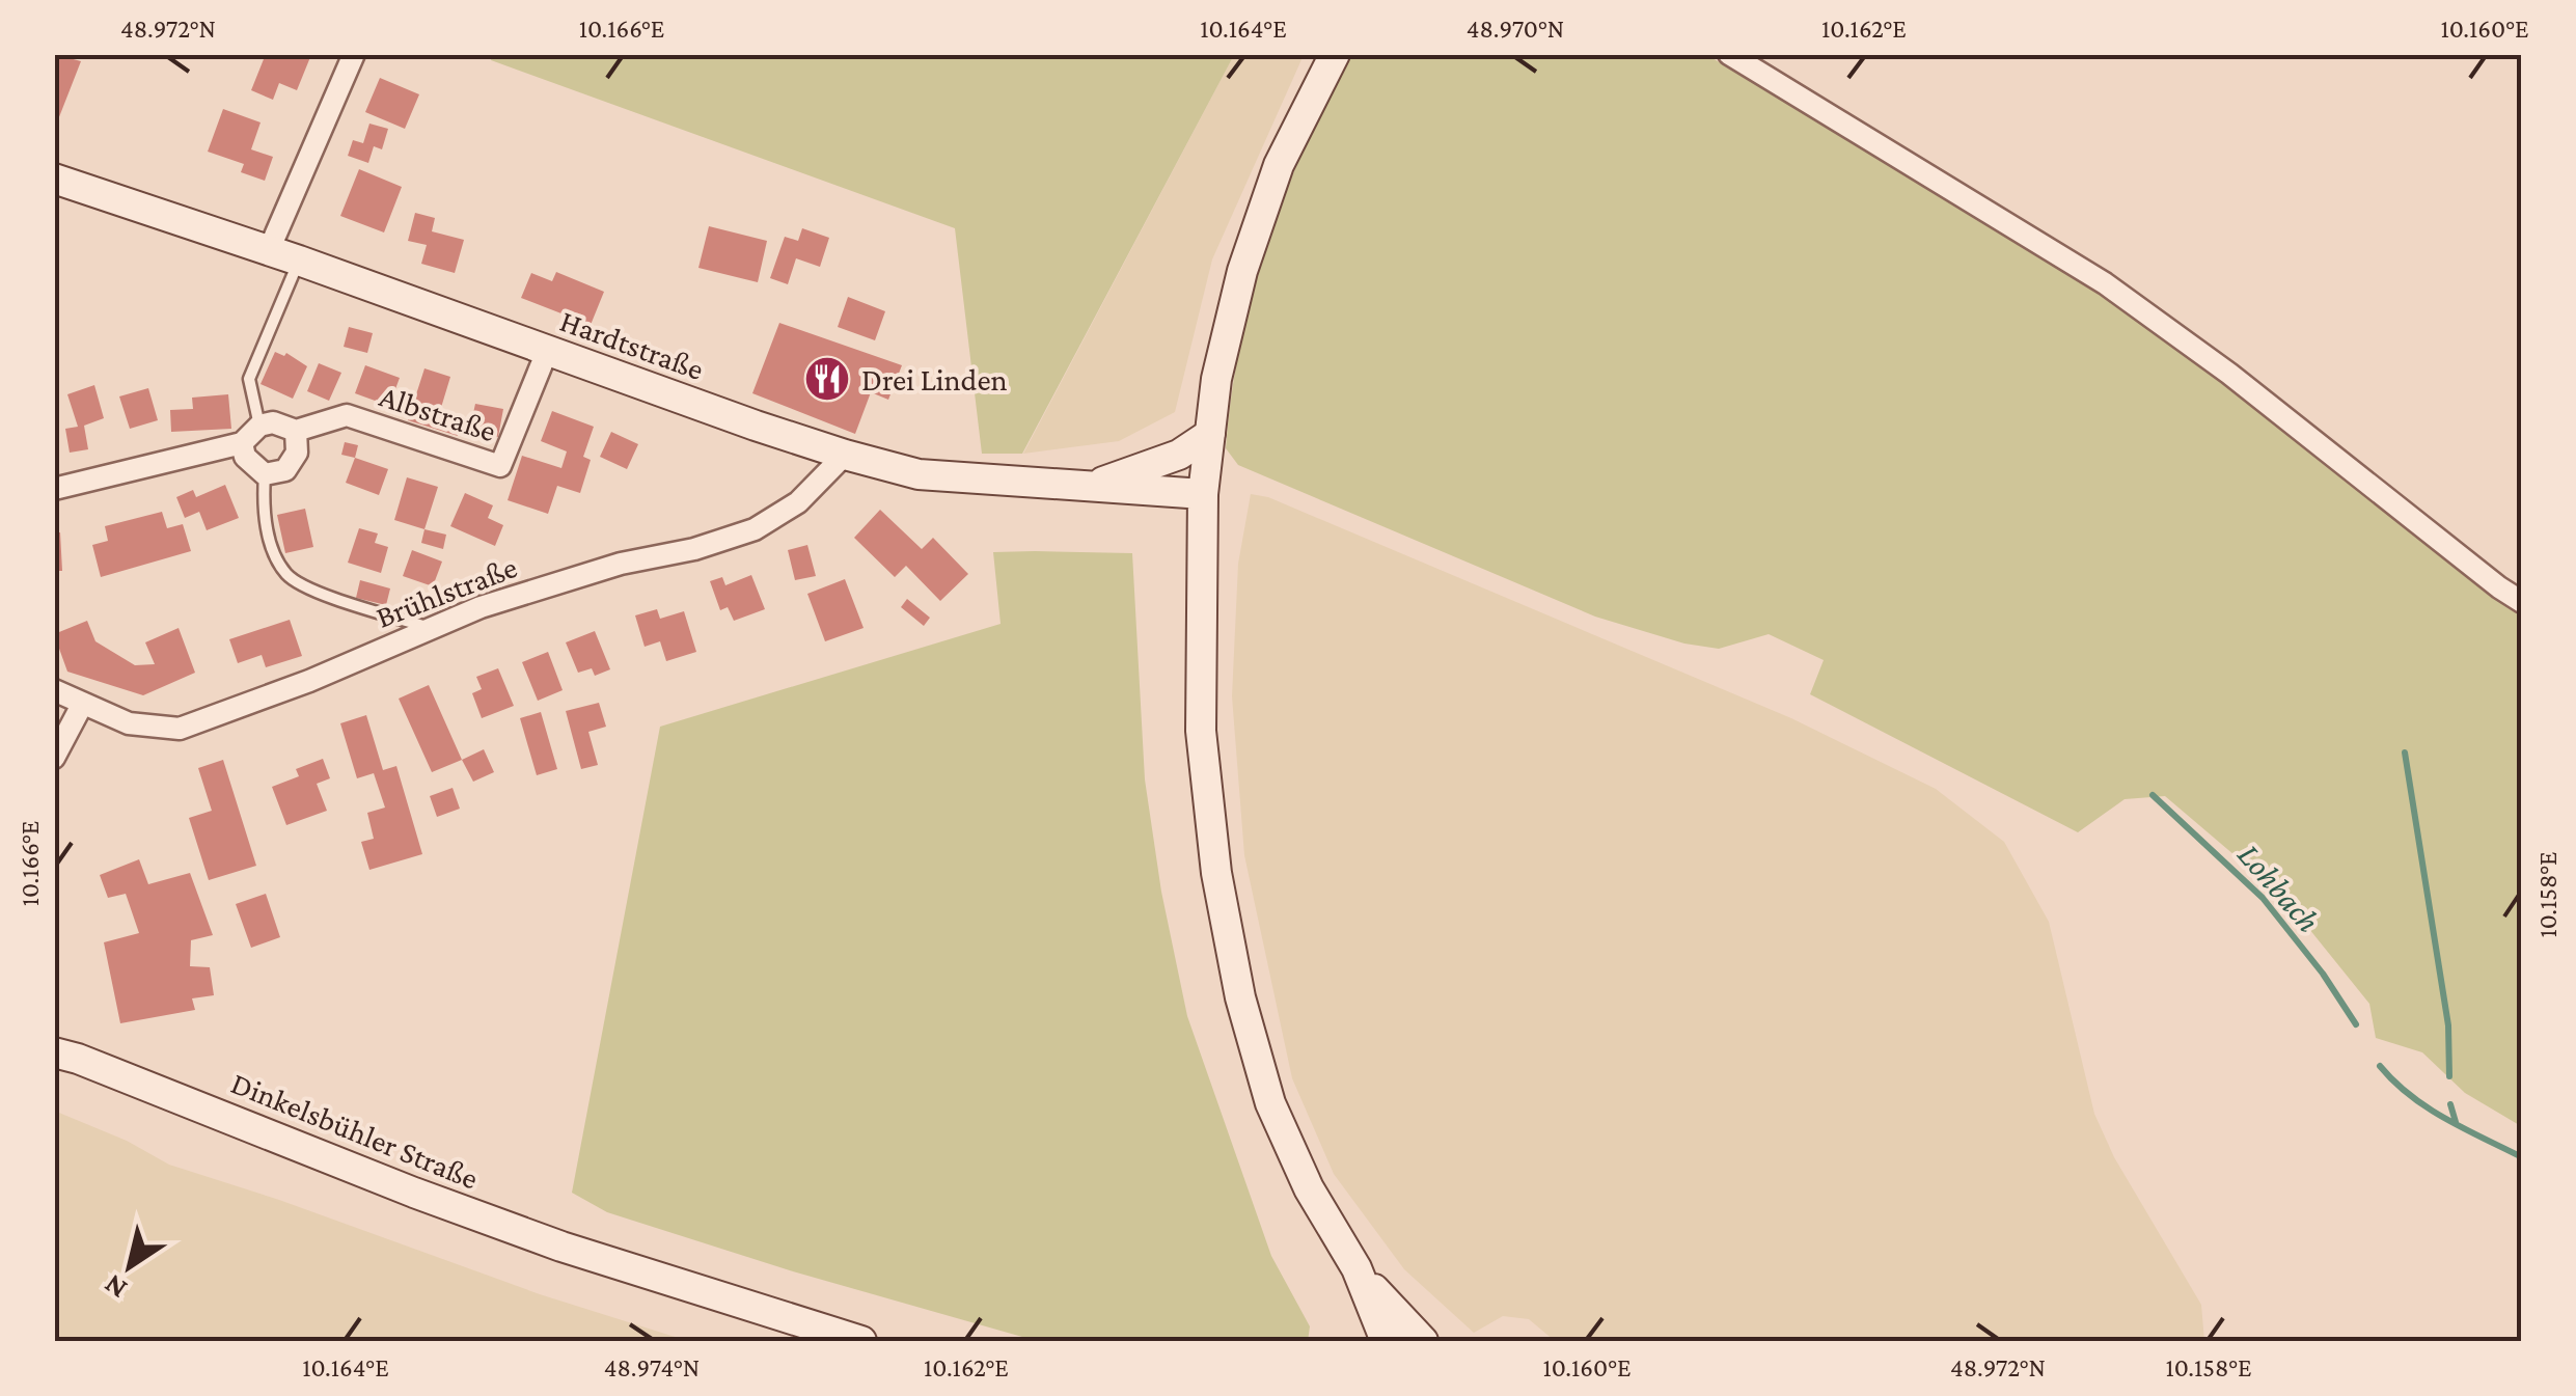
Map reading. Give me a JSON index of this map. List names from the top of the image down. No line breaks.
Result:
{"streets":{"main road":["Hardtstraße","Dinkelsbühler Straße"],"street":["Albstraße","Brühlstraße"]},"crossings":[["Hardtstraße","Albstraße"],["Hardtstraße","Brühlstraße"]],"water":["Lohbach"],"places":{"restaurant":["Drei Linden"]},"north":"bottom left","coordinates":["48.972°N","10.166°E","10.164°E","48.970°N","10.162°E","10.160°E","10.158°E","48.974°N"]}
